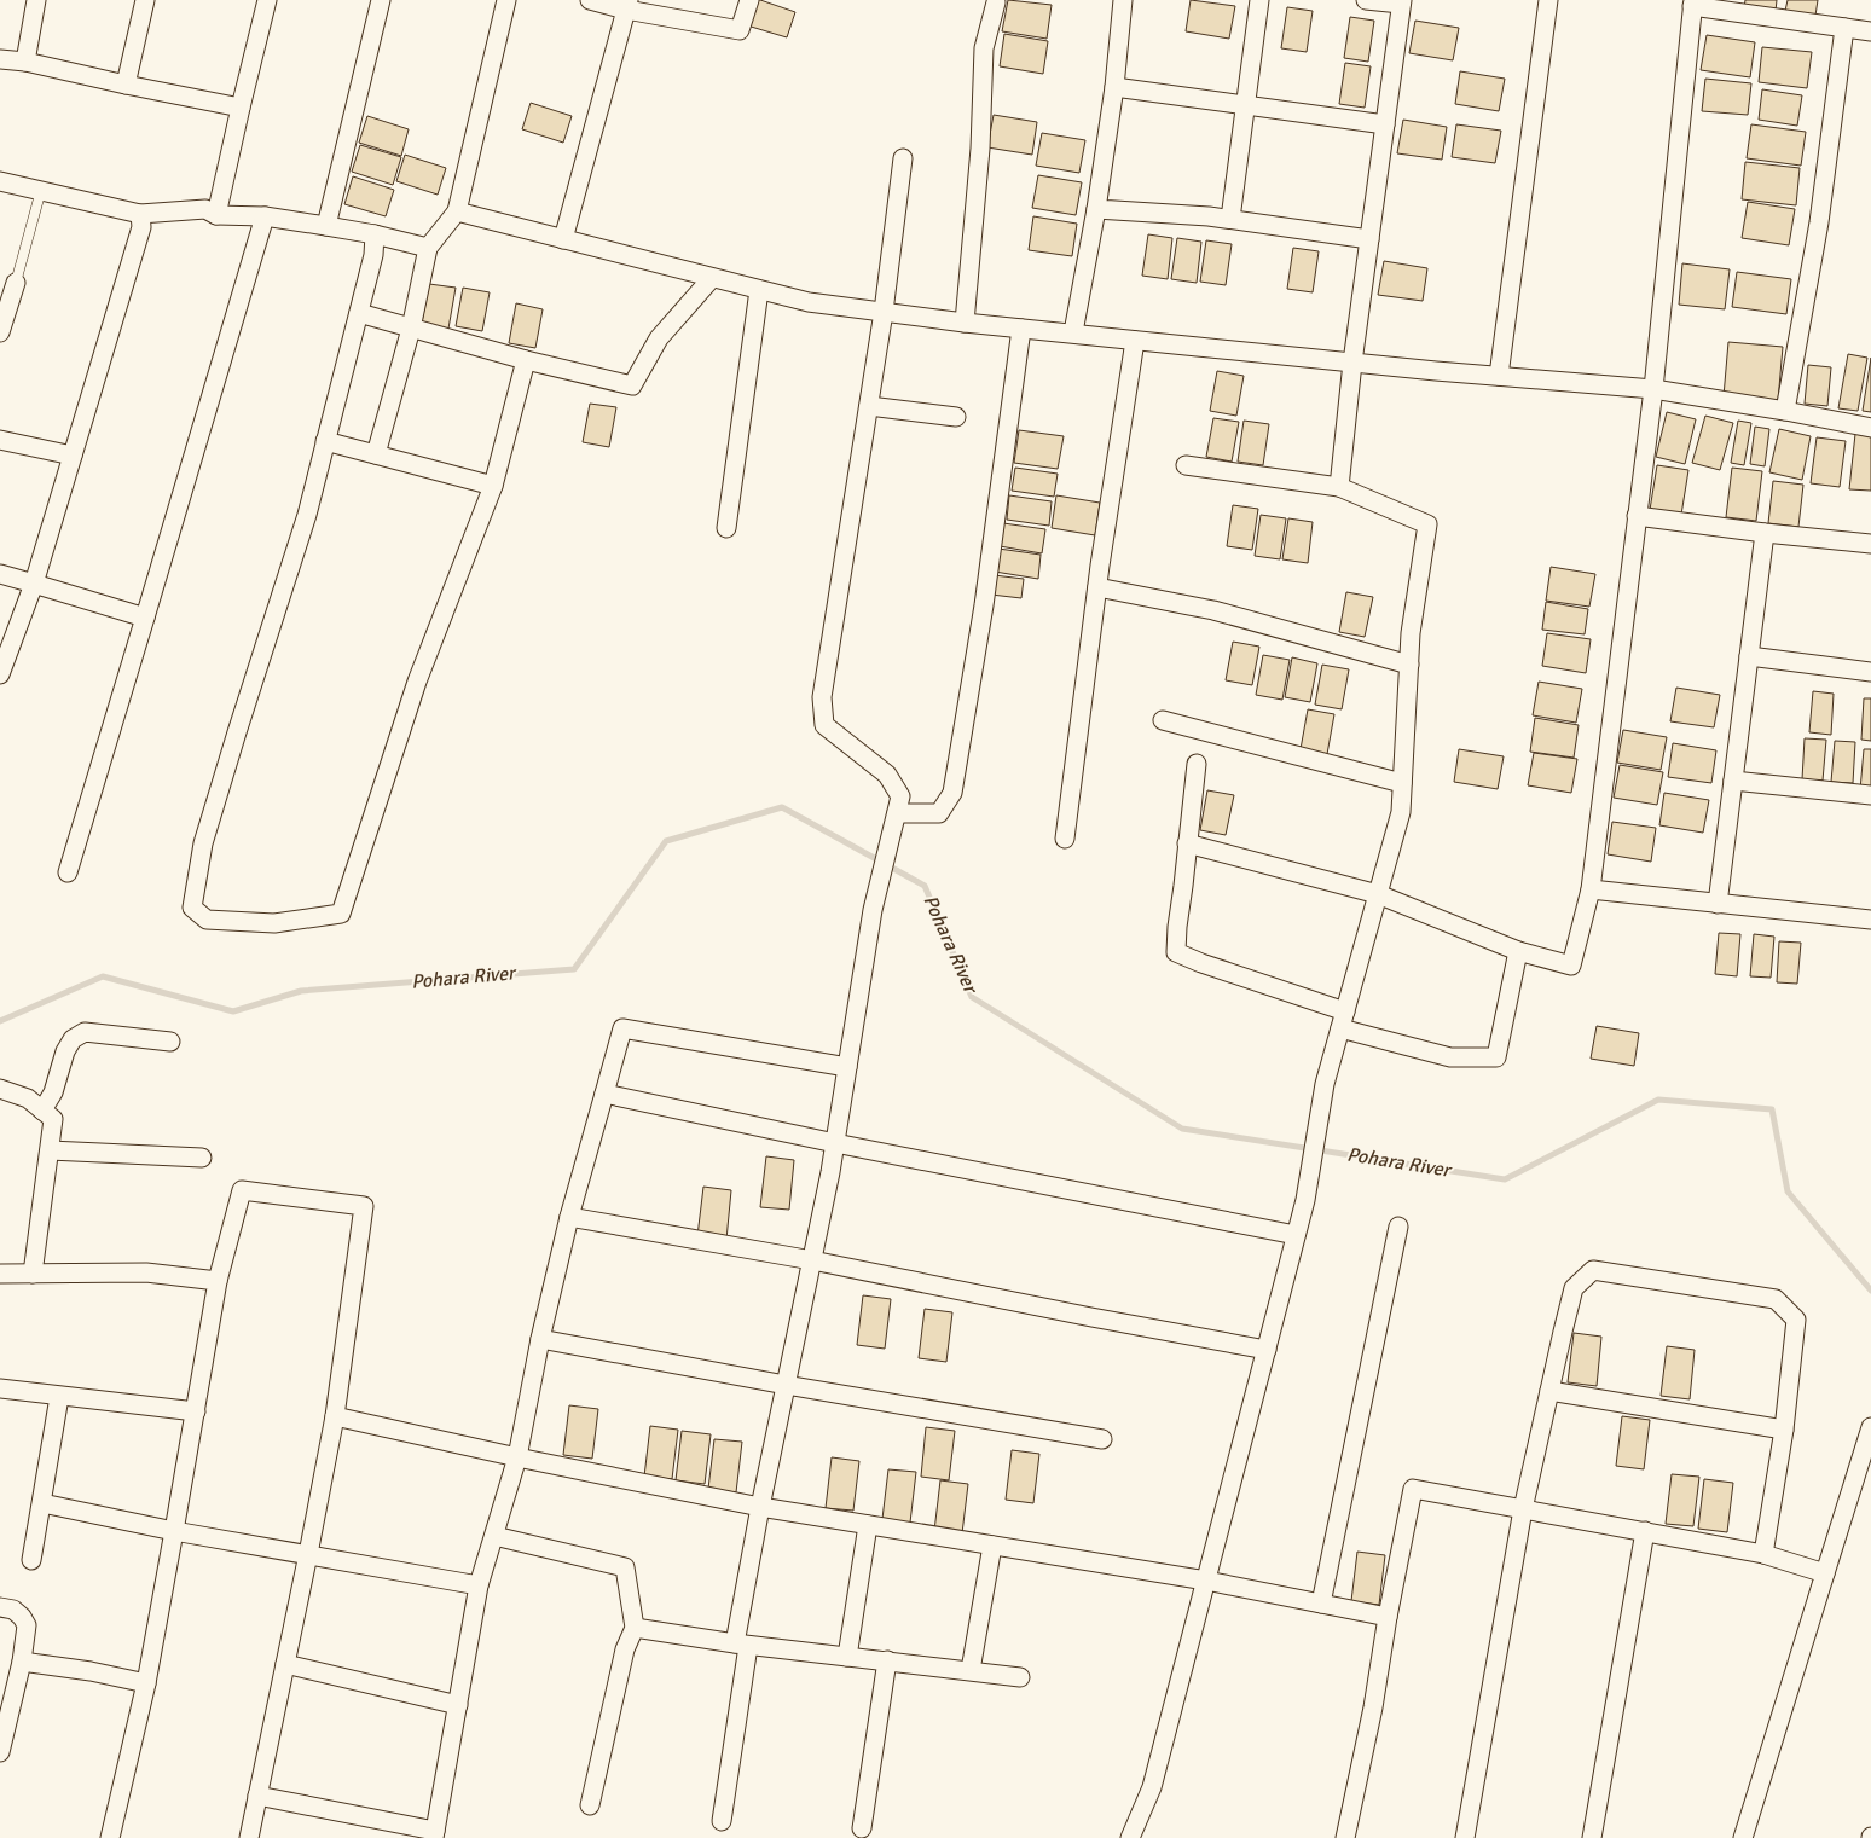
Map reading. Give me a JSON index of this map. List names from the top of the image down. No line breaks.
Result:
{"water":["Pohara River"]}
